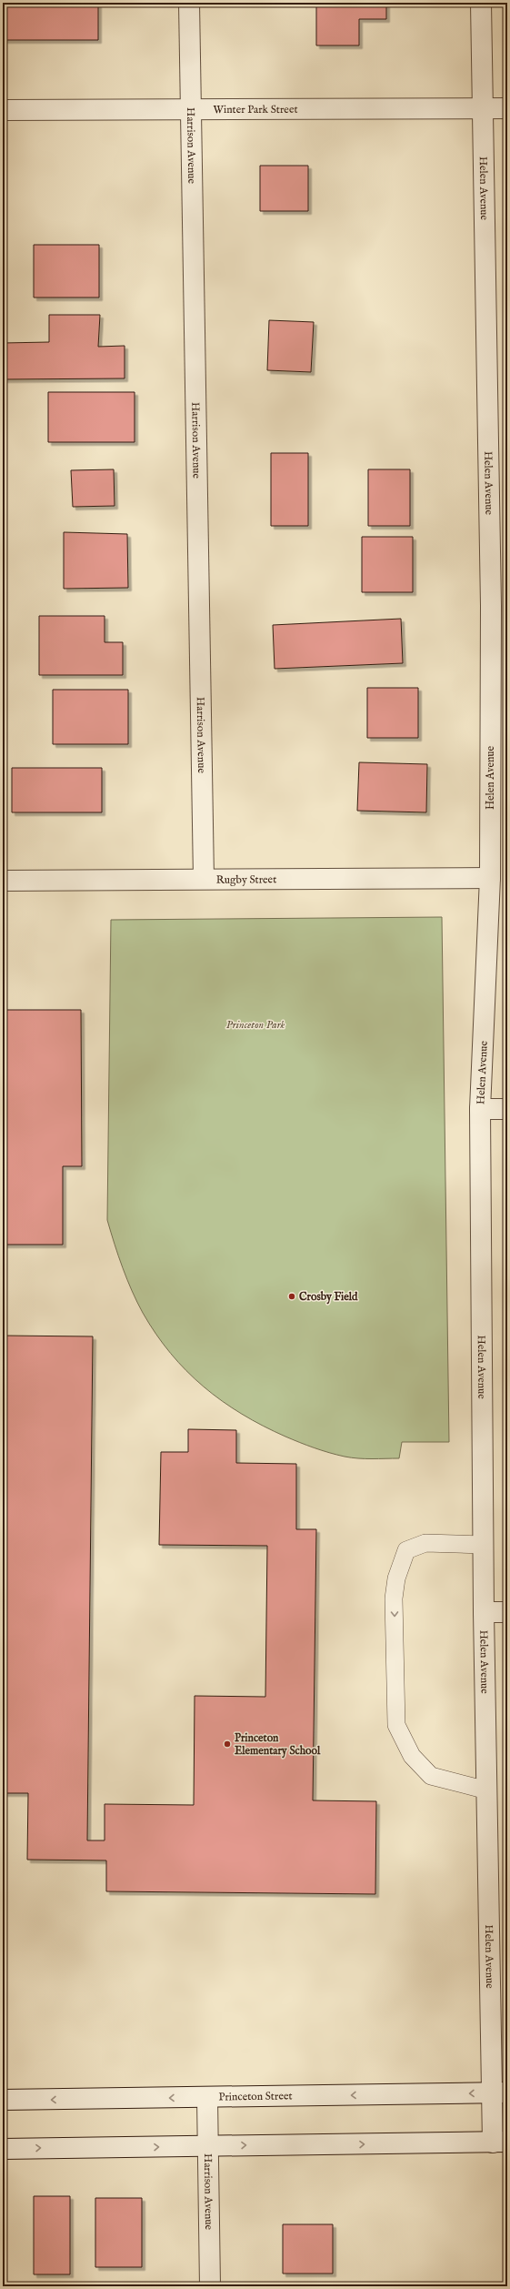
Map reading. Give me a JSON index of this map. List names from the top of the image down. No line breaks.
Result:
{"streets":{"street":["Winter Park Street","Harrison Avenue","Helen Avenue","Rugby Street","Princeton Street"]},"crossings":[["Winter Park Street","Harrison Avenue"],["Winter Park Street","Helen Avenue"],["Harrison Avenue","Rugby Street"],["Harrison Avenue","Princeton Street"],["Helen Avenue","Rugby Street"],["Helen Avenue","Princeton Street"]],"parks":["Princeton Park"],"places":["Crosby Field","Princeton Elementary School"]}
